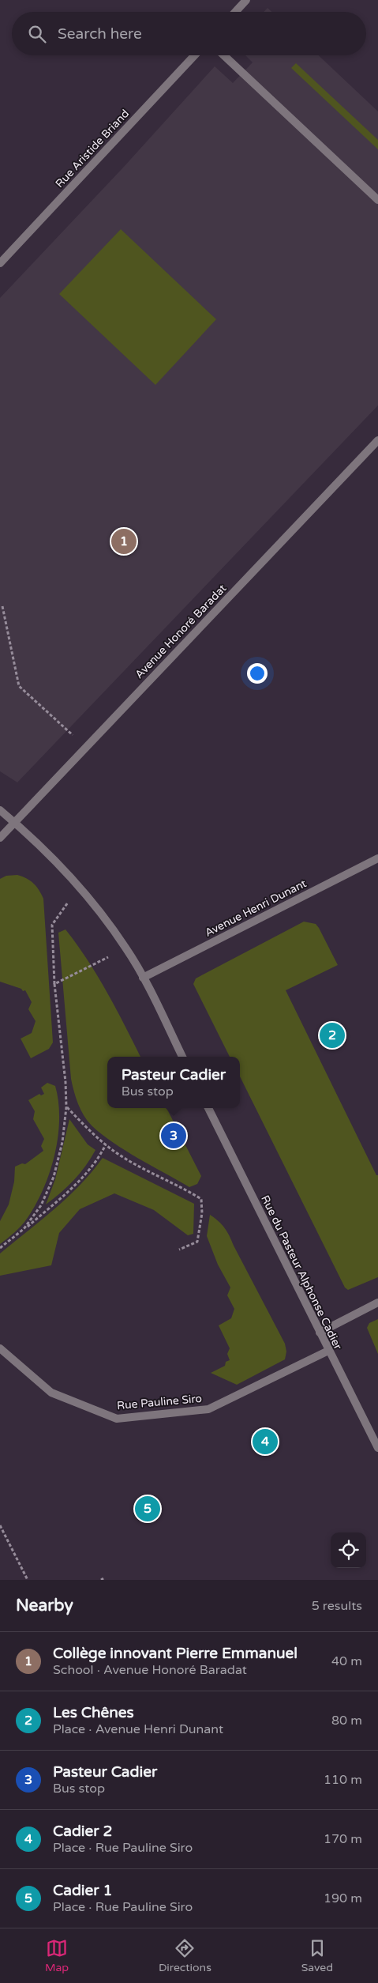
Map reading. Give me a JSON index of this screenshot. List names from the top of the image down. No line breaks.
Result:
{"streets":{"street":["Rue Aristide Briand","Avenue Honoré Baradat","Avenue Henri Dunant","Rue du Pasteur Alphonse Cadier","Rue Pauline Siro"]},"crossings":[["Rue du Pasteur Alphonse Cadier","Rue Pauline Siro"]],"page":{"search":"Search here","pins":["1","2","3","4","5"],"popup":["Pasteur Cadier","Bus stop"],"heading":["Nearby","5 results"],"list":[{"mark":"1","name":"Collège innovant Pierre Emmanuel","note":"School · Avenue Honoré Baradat","value":"40 m"},{"mark":"2","name":"Les Chênes","note":"Place · Avenue Henri Dunant","value":"80 m"},{"mark":"3","name":"Pasteur Cadier","note":"Bus stop","value":"110 m"},{"mark":"4","name":"Cadier 2","note":"Place · Rue Pauline Siro","value":"170 m"},{"mark":"5","name":"Cadier 1","note":"Place · Rue Pauline Siro","value":"190 m"}],"nav":["Map","Directions","Saved"]}}
